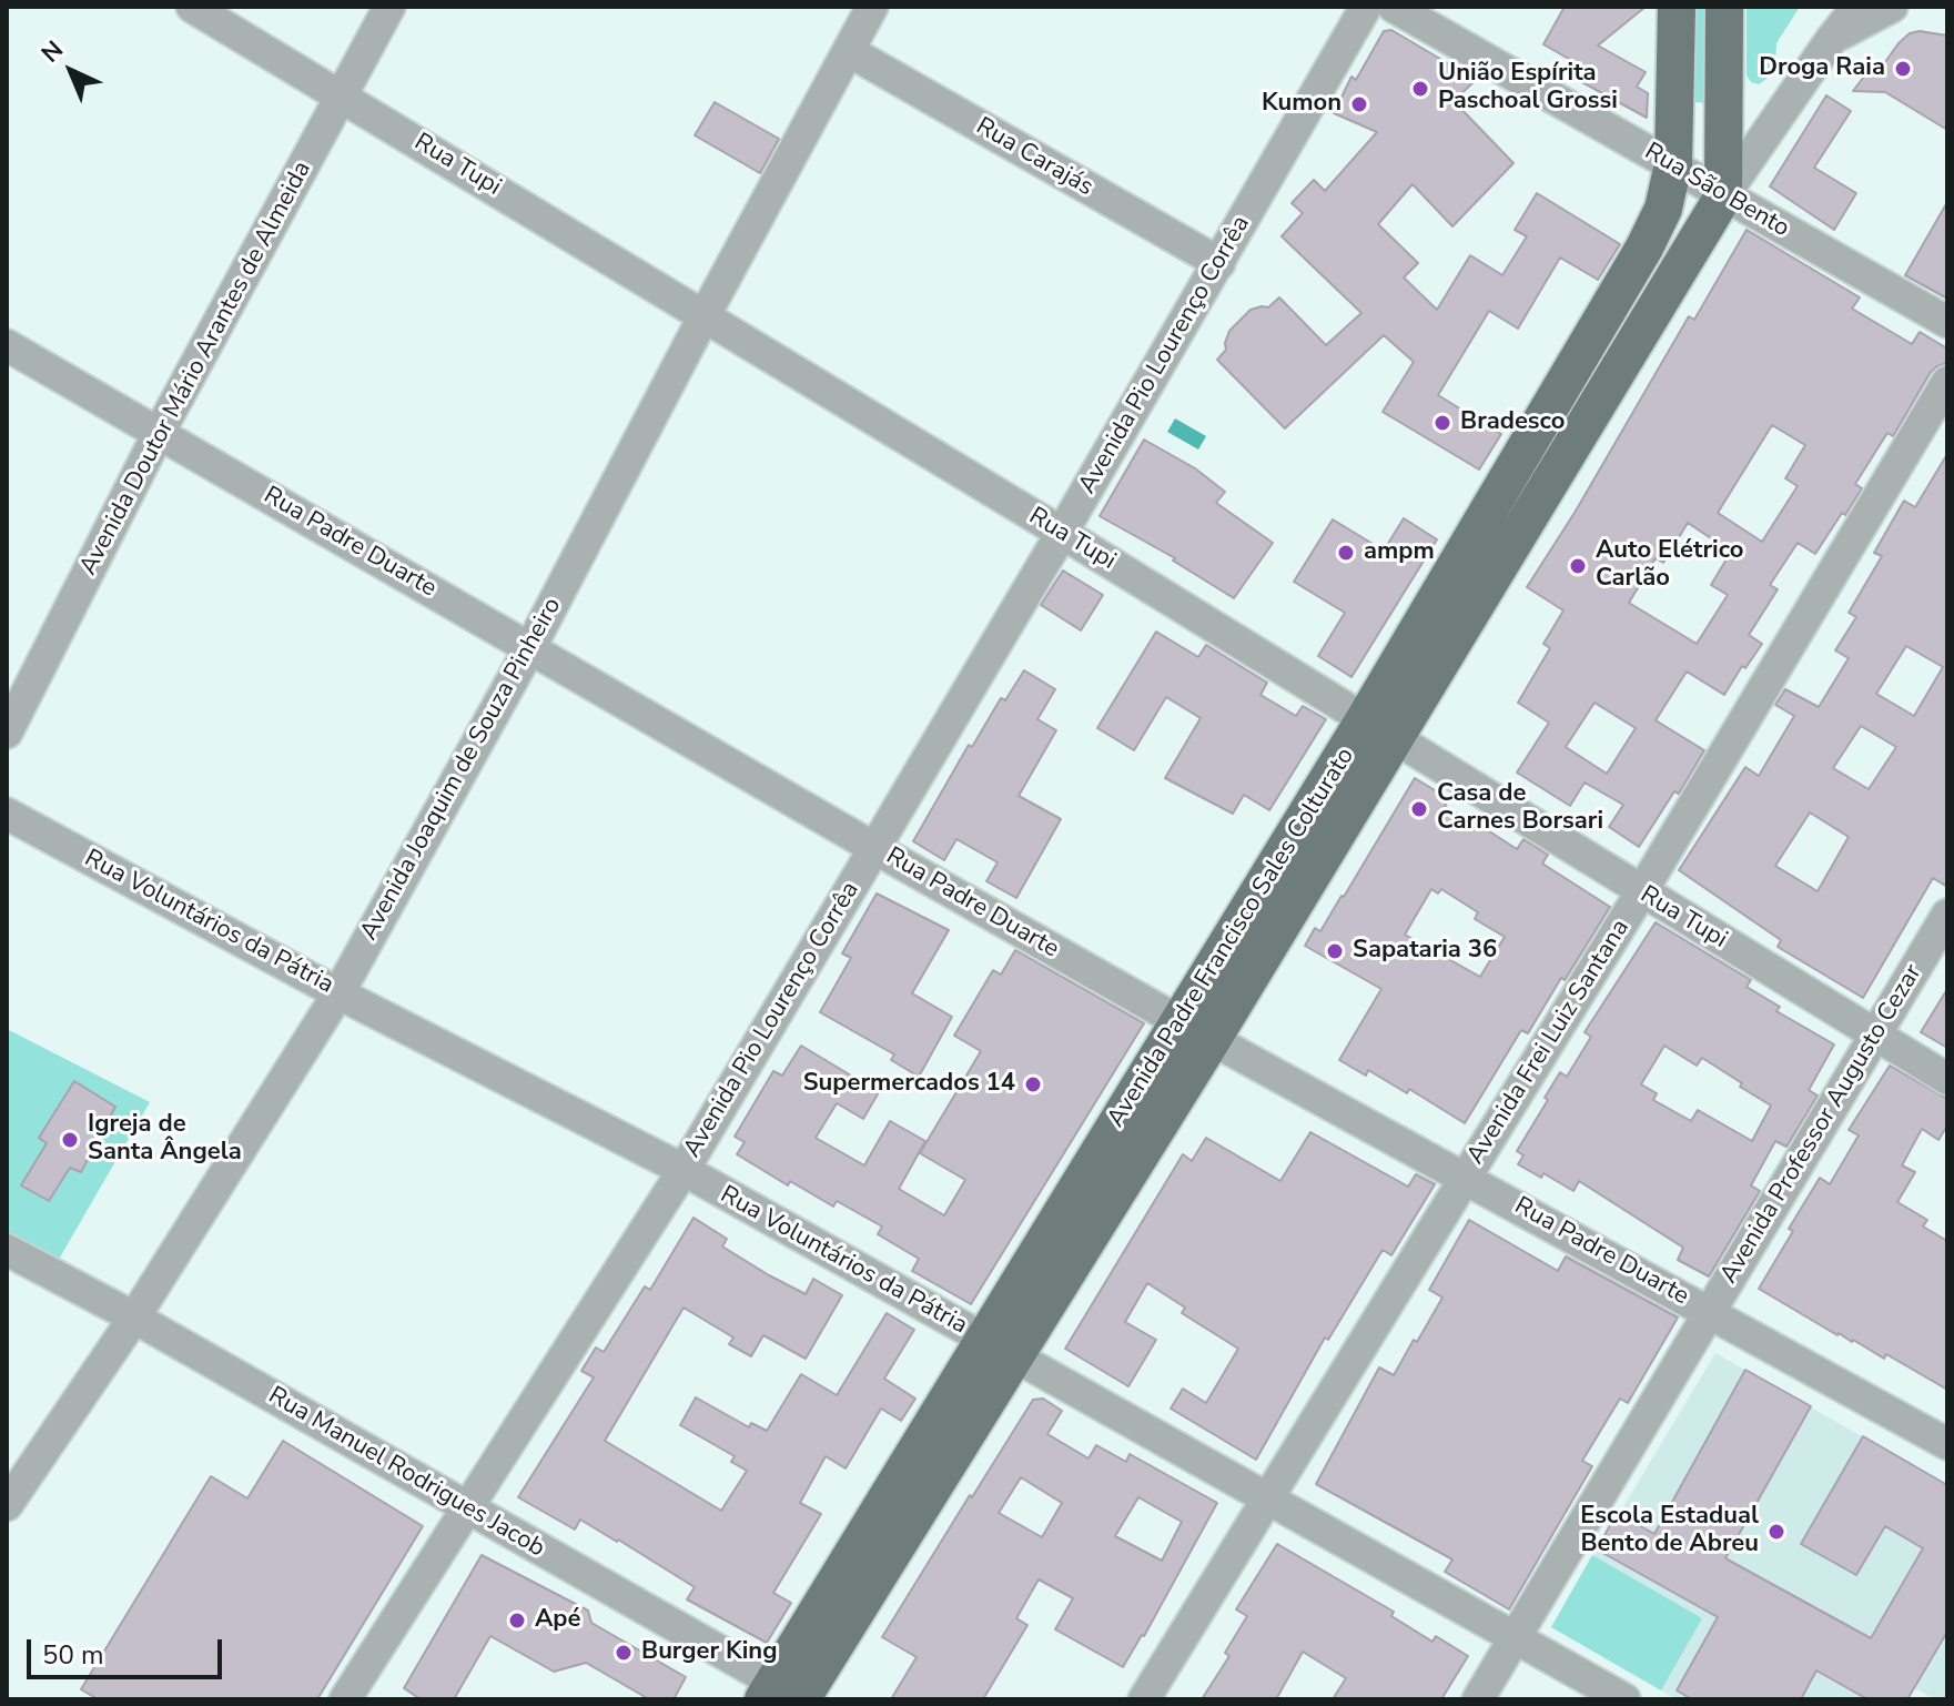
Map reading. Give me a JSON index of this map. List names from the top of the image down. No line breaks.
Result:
{"streets":{"main road":["Avenida Padre Francisco Sales Colturato"],"street":["Rua Carajás","Rua Tupi","Rua São Bento","Avenida Pio Lourenço Corrêa","Avenida Doutor Mário Arantes de Almeida","Rua Padre Duarte","Avenida Joaquim de Souza Pinheiro","Rua Voluntários da Pátria","Avenida Frei Luiz Santana","Avenida Professor Augusto Cezar","Rua Manuel Rodrigues Jacob"]},"crossings":[["Rua Carajás","Avenida Pio Lourenço Corrêa"],["Rua Carajás","Avenida Joaquim de Souza Pinheiro"],["Rua Tupi","Avenida Pio Lourenço Corrêa"],["Rua Tupi","Avenida Doutor Mário Arantes de Almeida"],["Rua Tupi","Avenida Joaquim de Souza Pinheiro"],["Rua Tupi","Avenida Padre Francisco Sales Colturato"],["Rua Tupi","Avenida Frei Luiz Santana"],["Rua Tupi","Avenida Professor Augusto Cezar"],["Rua São Bento","Avenida Padre Francisco Sales Colturato"],["Avenida Pio Lourenço Corrêa","Rua Padre Duarte"],["Avenida Pio Lourenço Corrêa","Rua Voluntários da Pátria"],["Avenida Pio Lourenço Corrêa","Rua Manuel Rodrigues Jacob"],["Avenida Doutor Mário Arantes de Almeida","Rua Padre Duarte"],["Rua Padre Duarte","Avenida Joaquim de Souza Pinheiro"],["Rua Padre Duarte","Avenida Padre Francisco Sales Colturato"],["Rua Padre Duarte","Avenida Frei Luiz Santana"],["Rua Padre Duarte","Avenida Professor Augusto Cezar"],["Avenida Joaquim de Souza Pinheiro","Rua Voluntários da Pátria"],["Avenida Joaquim de Souza Pinheiro","Rua Manuel Rodrigues Jacob"],["Rua Voluntários da Pátria","Avenida Padre Francisco Sales Colturato"],["Rua Voluntários da Pátria","Avenida Frei Luiz Santana"],["Rua Voluntários da Pátria","Avenida Professor Augusto Cezar"],["Avenida Padre Francisco Sales Colturato","Rua Manuel Rodrigues Jacob"]],"places":["Droga Raia","União Espírita Paschoal Grossi","Kumon","Bradesco","ampm","Auto Elétrico Carlão","Casa de Carnes Borsari","Sapataria 36","Supermercados 14","Igreja de Santa Ângela","Escola Estadual Bento de Abreu","Apé","Burger King"],"scale_bar":"50 m","north":"top left"}
